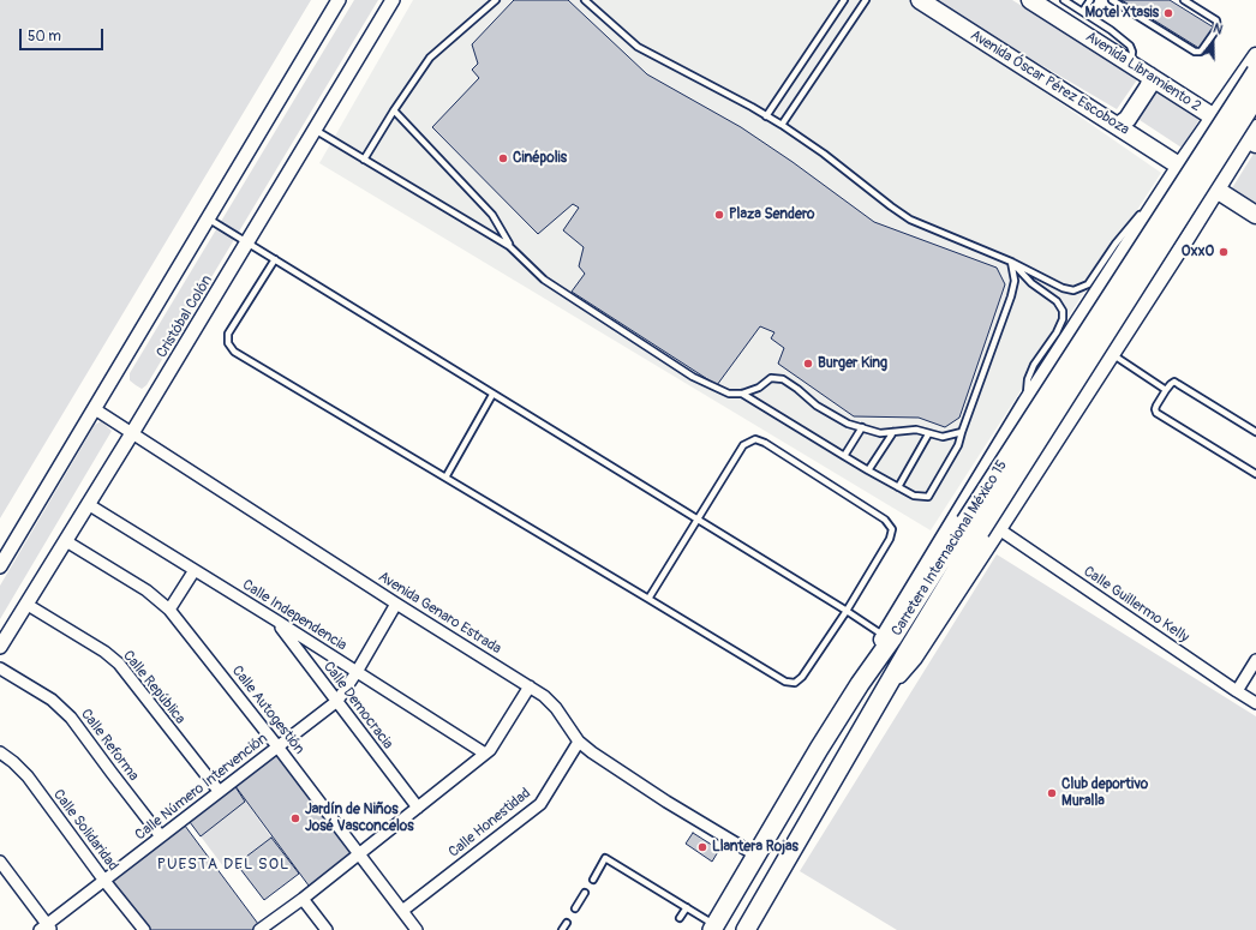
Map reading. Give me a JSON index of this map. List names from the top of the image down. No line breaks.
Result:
{"streets":{"highway":["Carretera Internacional México 15"],"main road":["Avenida Libramiento 2","Avenida Óscar Pérez Escoboza"],"street":["Cristóbal Colón","Calle Guillermo Kelly","Avenida Genaro Estrada","Calle Independencia","Calle República","Calle Democracia","Calle Autogestión","Calle Reforma","Calle Número Intervención","Calle Honestidad","Calle Solidaridad"]},"crossings":[["Avenida Óscar Pérez Escoboza","Carretera Internacional México 15"],["Cristóbal Colón","Avenida Genaro Estrada"],["Cristóbal Colón","Calle Independencia"],["Cristóbal Colón","Calle República"],["Cristóbal Colón","Calle Autogestión"],["Carretera Internacional México 15","Avenida Genaro Estrada"],["Avenida Genaro Estrada","Calle Número Intervención"],["Avenida Genaro Estrada","Calle Honestidad"],["Calle Independencia","Calle Democracia"],["Calle Independencia","Calle Número Intervención"],["Calle República","Calle Número Intervención"],["Calle Democracia","Calle Número Intervención"],["Calle Autogestión","Calle Número Intervención"],["Calle Autogestión","Calle Honestidad"],["Calle Reforma","Calle Número Intervención"],["Calle Número Intervención","Calle Solidaridad"]],"districts":["PUESTA DEL SOL"],"places":["Motel Xtasis","Cinépolis","Plaza Sendero","OxxO","Burger King","Club deportivo Muralla","Jardín de Niños José Vasconcelos","Llantera Rojas"],"scale_bar":"50 m","north":"top"}
